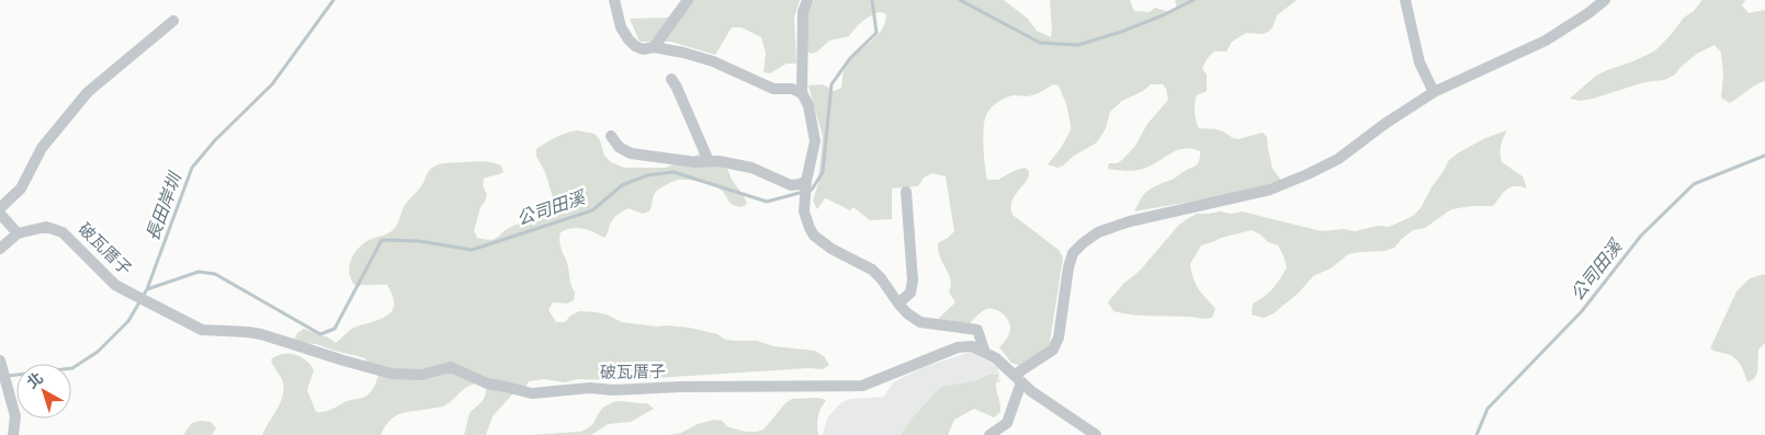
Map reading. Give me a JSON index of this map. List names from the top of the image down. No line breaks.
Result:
{"streets":{"street":["破瓦厝子"]},"water":["長田岸圳","公司田溪"],"north":"top left"}
